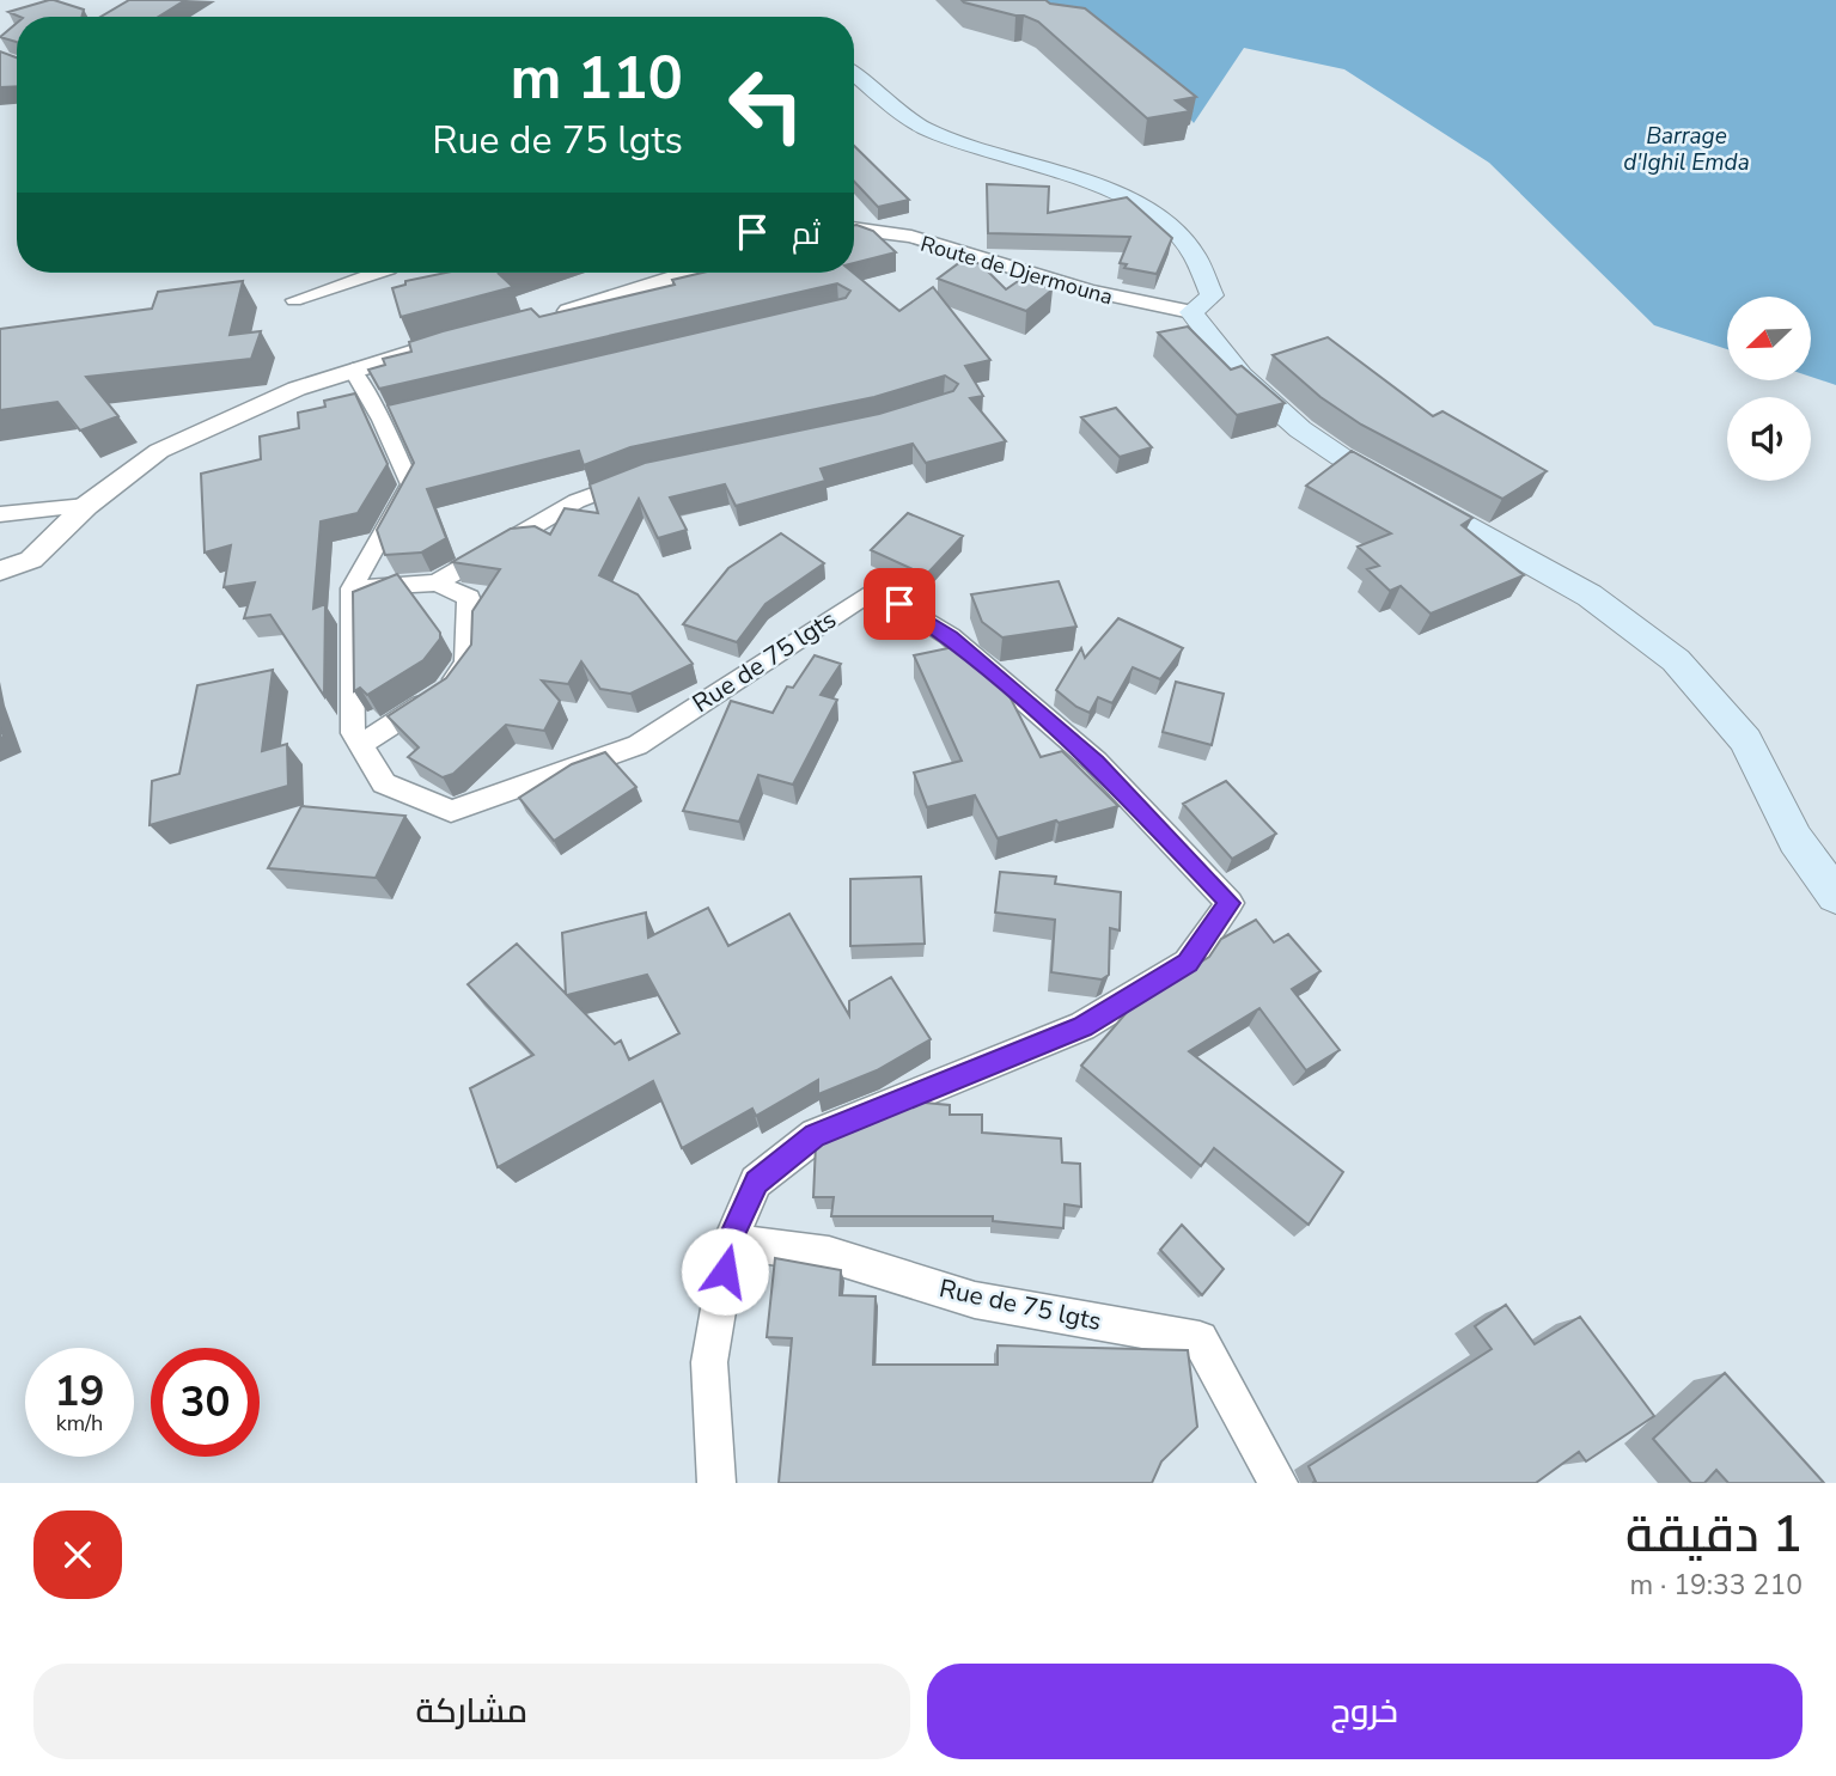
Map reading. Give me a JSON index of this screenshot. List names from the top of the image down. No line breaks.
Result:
{"streets":{"street":["Route de Djermouna","Rue de 75 lgts"]},"water":["Barrage d'Ighil Emda"],"north":"bottom left","page":{"turn":["110 m","Rue de 75 lgts"],"then":"ثم","speed":"19 km/h","limit":"30","heading":["1 دقيقة","210 m · 19:33"],"buttons":["خروج","مشاركة"]}}
